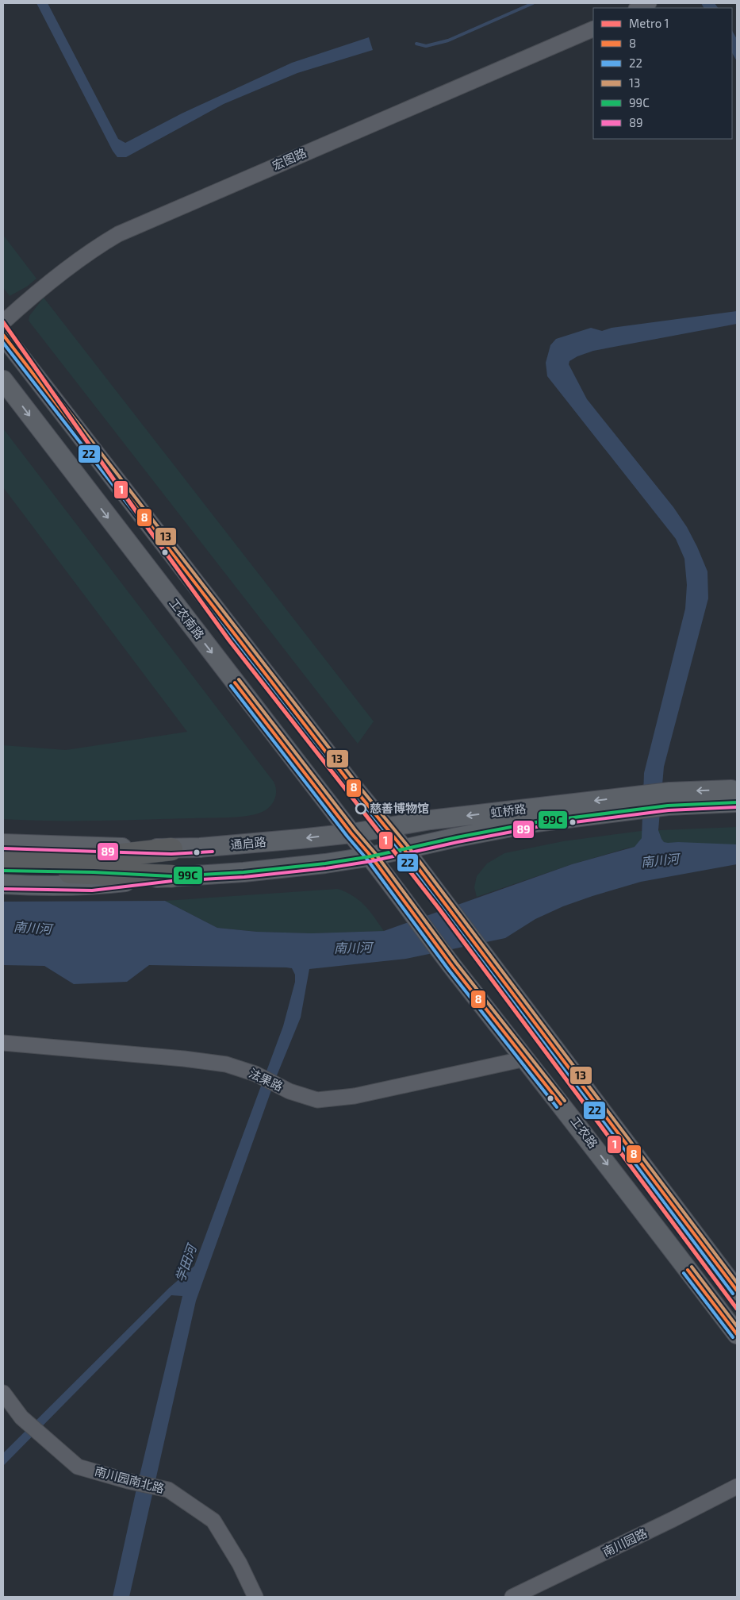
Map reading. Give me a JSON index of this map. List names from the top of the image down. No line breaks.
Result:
{"streets":{"main road":["工农南路","虹桥路","通启路","工农路"],"street":["宏图路","法果路","南川园南北路","南川园路"]},"crossings":[["工农南路","虹桥路"],["工农南路","通启路"],["工农南路","工农路"],["虹桥路","通启路"],["虹桥路","工农路"],["法果路","工农路"]],"water":["南川河","学田河"],"places":["慈善博物馆"],"lines":["metro line 1","transit line 13","transit line 8","transit line 22","transit line 99C","transit line 89"],"legend":["Metro 1","8","22","13","99C","89"]}
